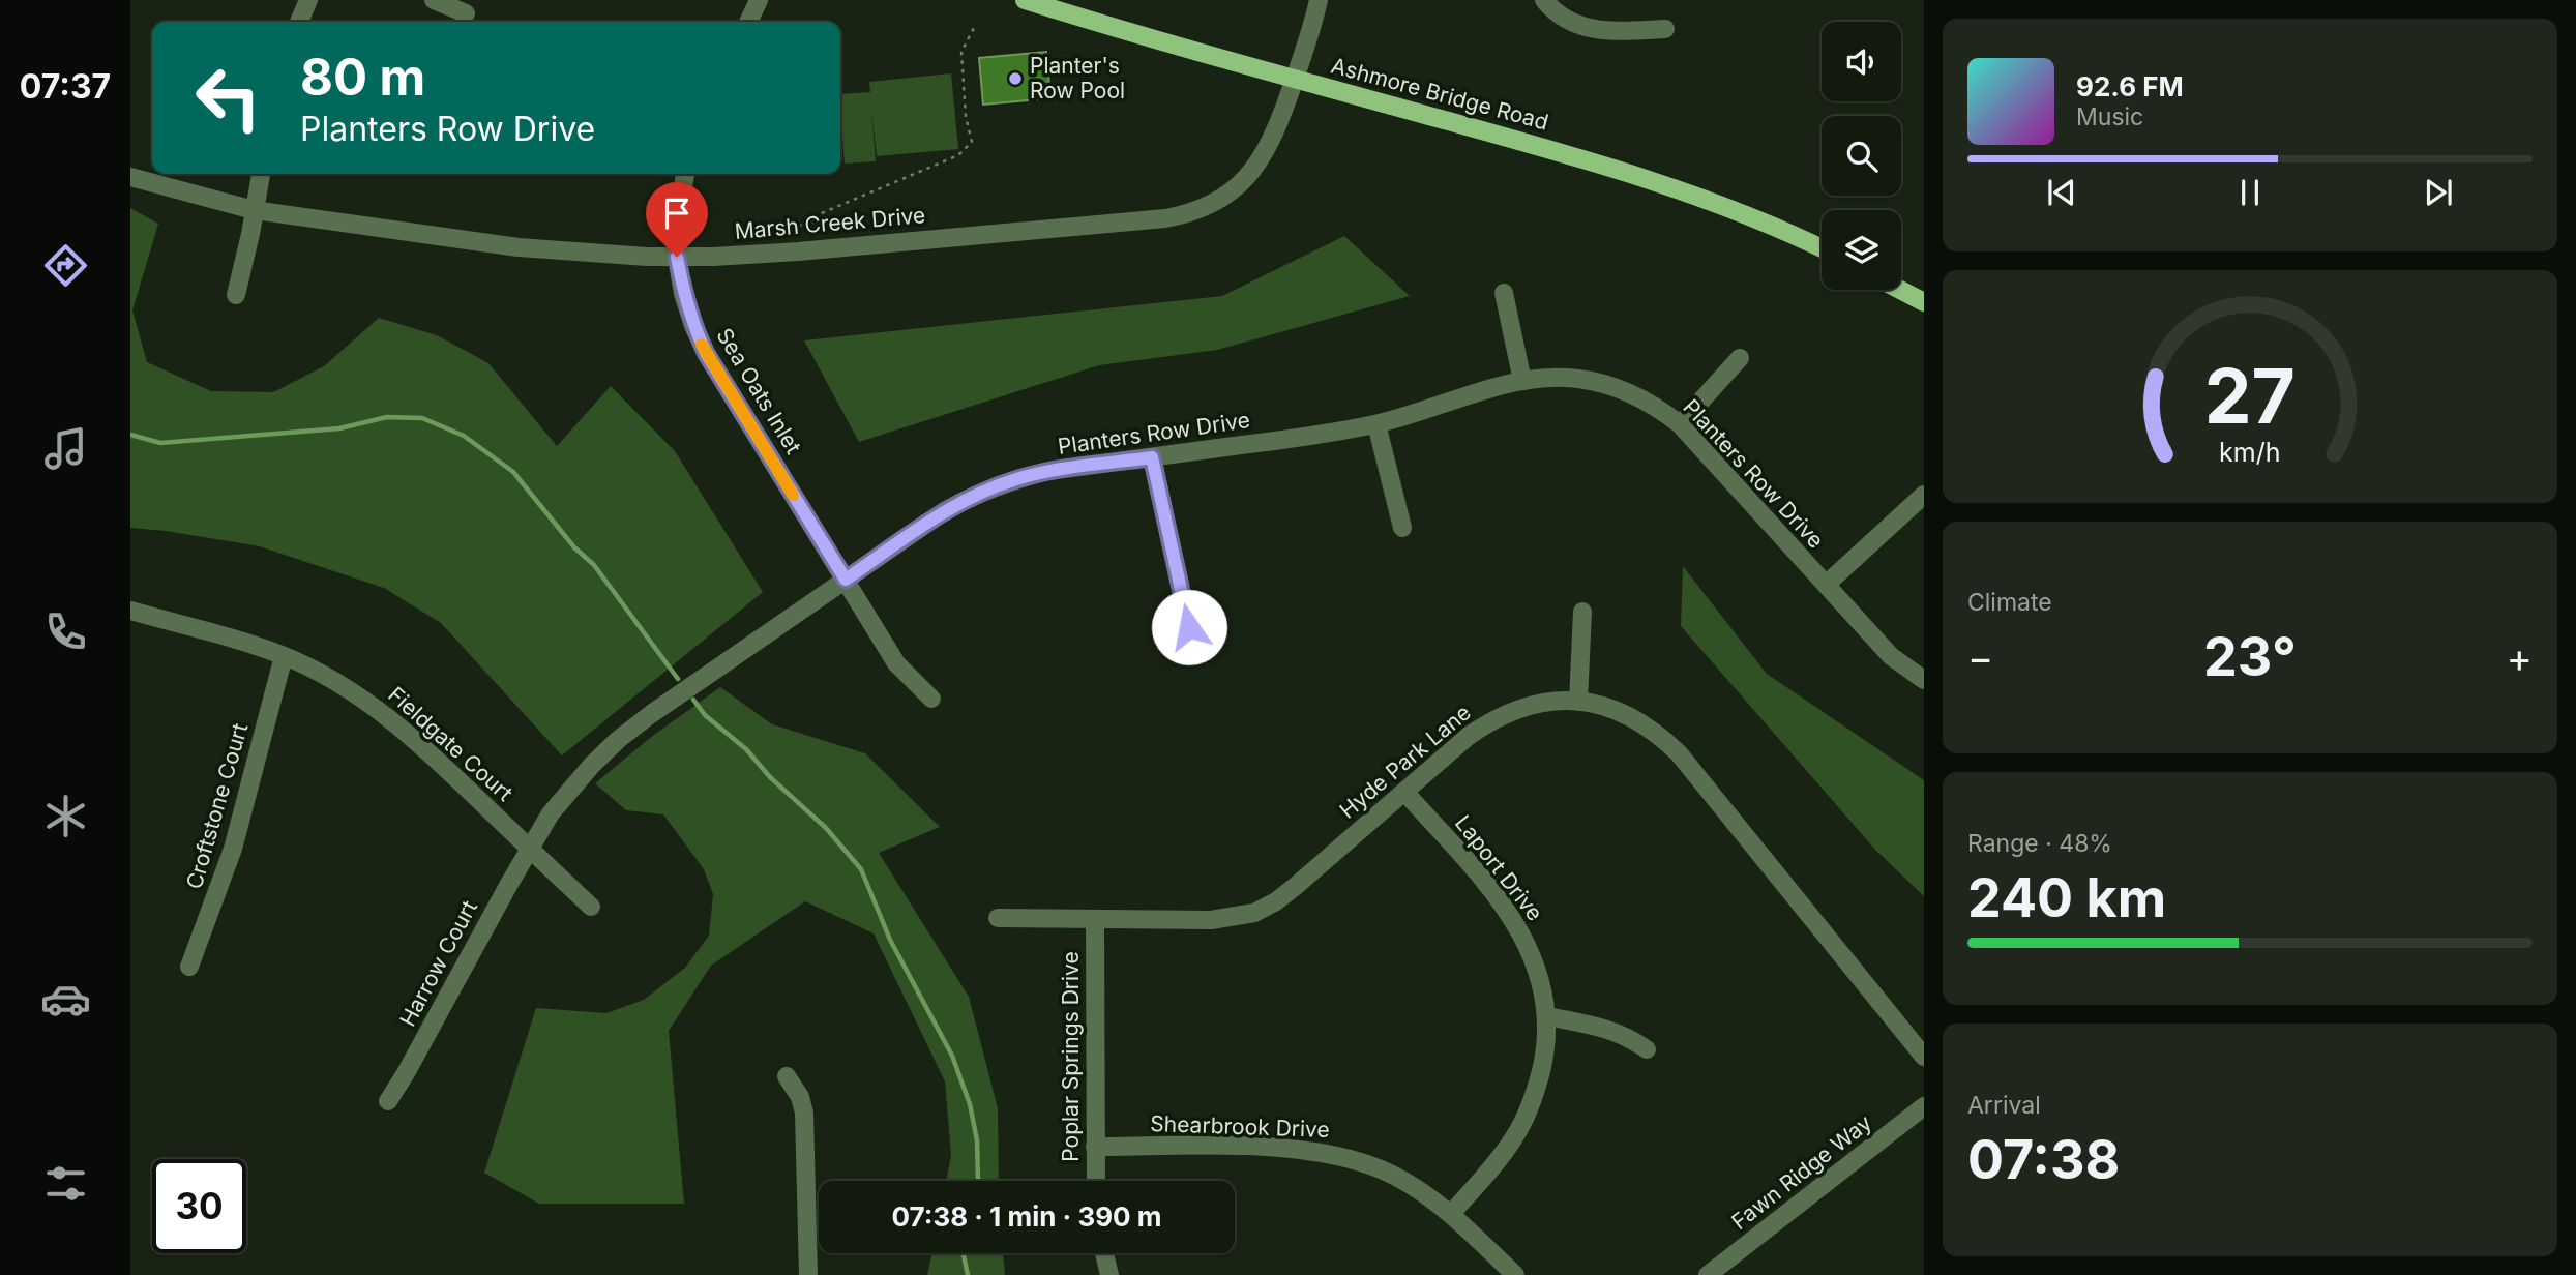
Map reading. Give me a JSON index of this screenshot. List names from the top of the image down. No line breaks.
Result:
{"streets":{"main road":["Ashmore Bridge Road"],"street":["Marsh Creek Drive","Sea Oats Inlet","Planters Row Drive","Fieldgate Court","Hyde Park Lane","Croftstone Court","Laport Drive","Harrow Court","Poplar Springs Drive","Shearbrook Drive","Fawn Ridge Way"]},"crossings":[["Ashmore Bridge Road","Marsh Creek Drive"],["Marsh Creek Drive","Sea Oats Inlet"],["Sea Oats Inlet","Planters Row Drive"],["Planters Row Drive","Fieldgate Court"],["Planters Row Drive","Harrow Court"],["Fieldgate Court","Croftstone Court"],["Fieldgate Court","Harrow Court"],["Hyde Park Lane","Laport Drive"],["Hyde Park Lane","Poplar Springs Drive"],["Laport Drive","Shearbrook Drive"],["Poplar Springs Drive","Shearbrook Drive"]],"places":["Planter's Row Pool"],"page":{"tabs":"07:37","turn":["80 m","Planters Row Drive"],"song":["92.6 FM","Music"],"tile":["Climate",["Range · 48%","240 km"],["Arrival","07:38"]],"heat":["−","23°","+"],"limit":"30","trip":"07:38 · 1 min · 390 m","gauge":["27","km/h"]}}
